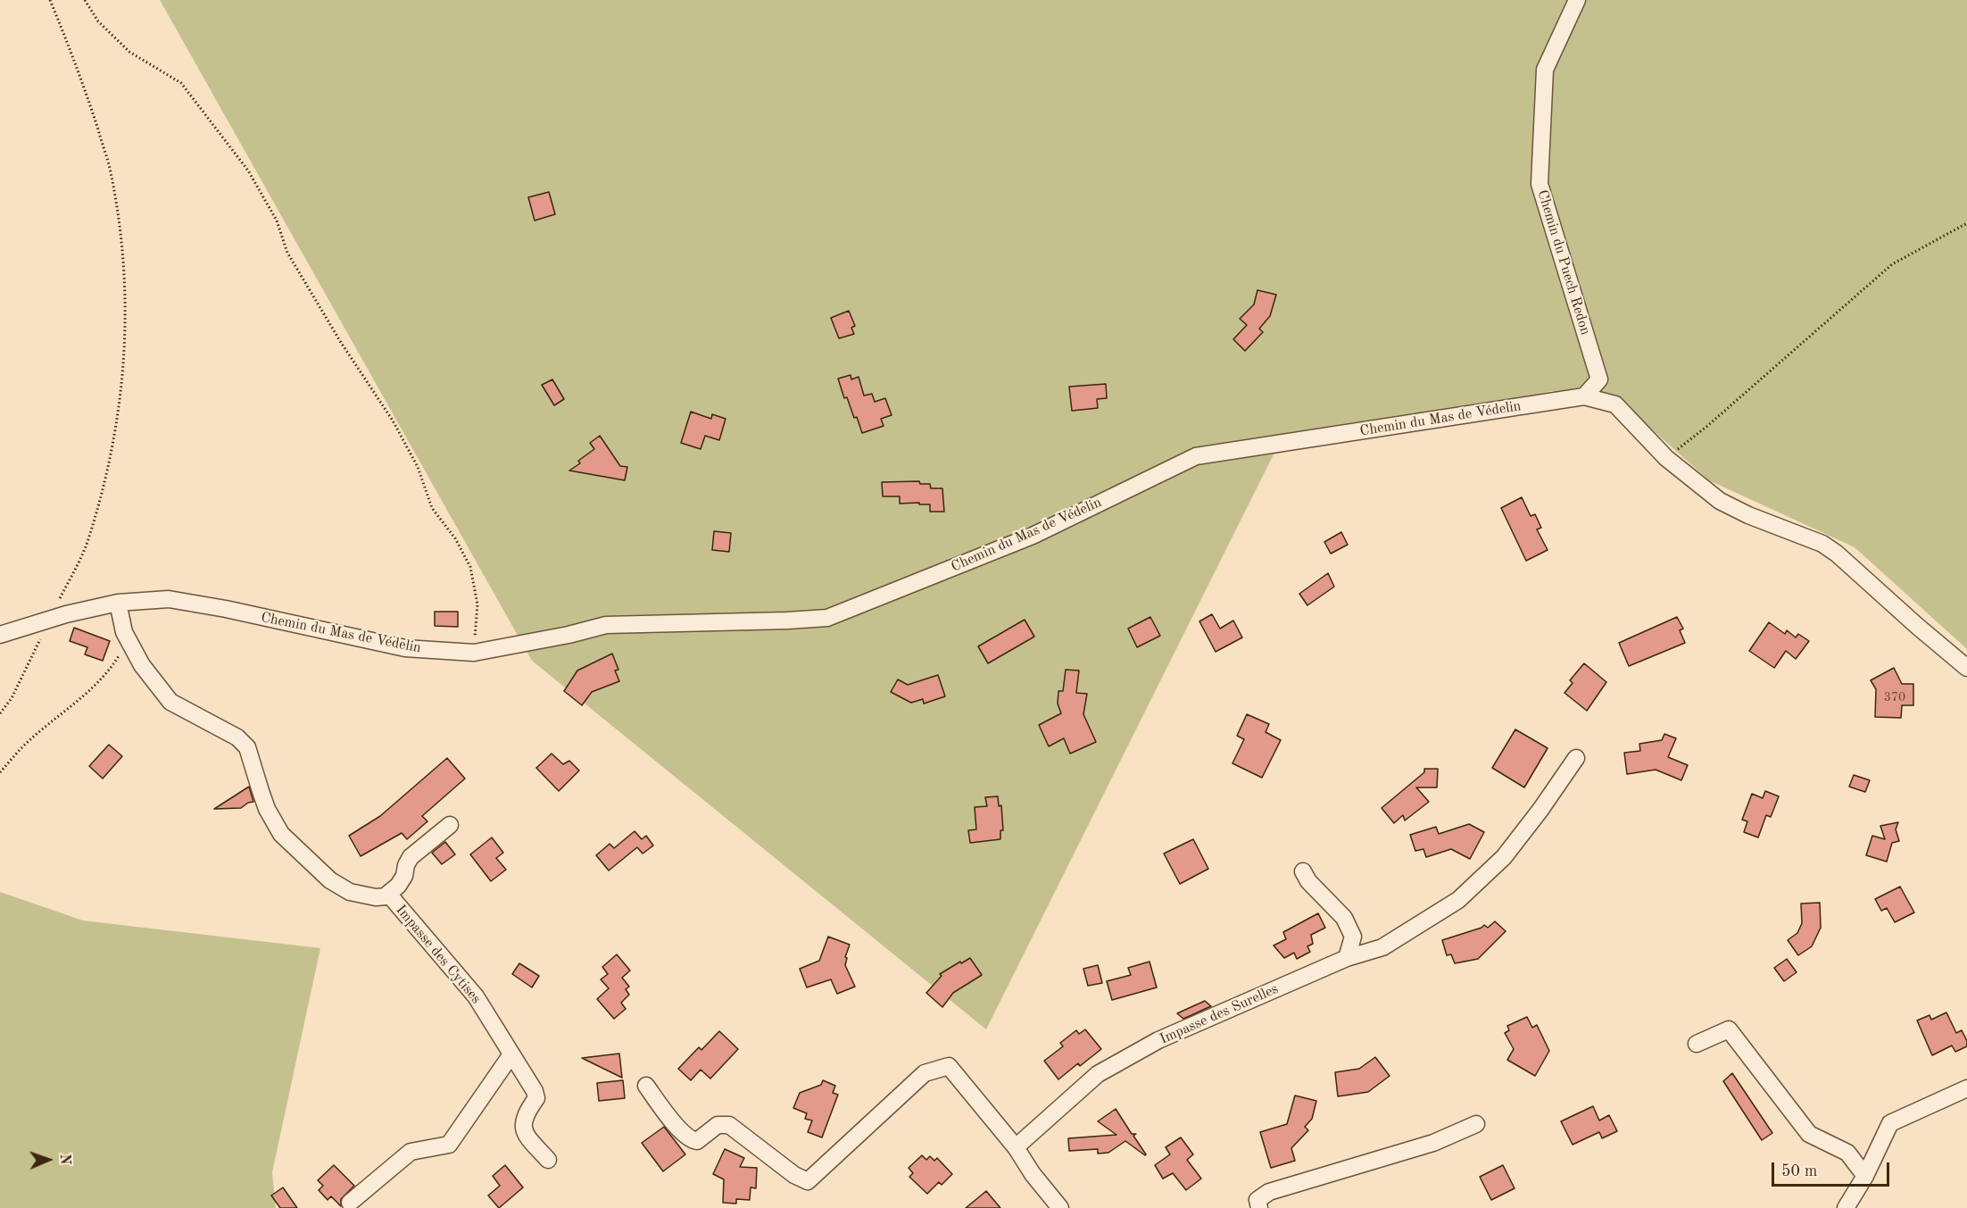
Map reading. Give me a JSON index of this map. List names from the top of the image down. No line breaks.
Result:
{"streets":{"street":["Chemin du Puech Redon","Chemin du Mas de Védelin","Impasse des Cytises","Impasse des Surelles"]},"crossings":[["Chemin du Puech Redon","Chemin du Mas de Védelin"],["Chemin du Mas de Védelin","Impasse des Cytises"]],"house_numbers":["370"],"scale_bar":"50 m","north":"right"}
